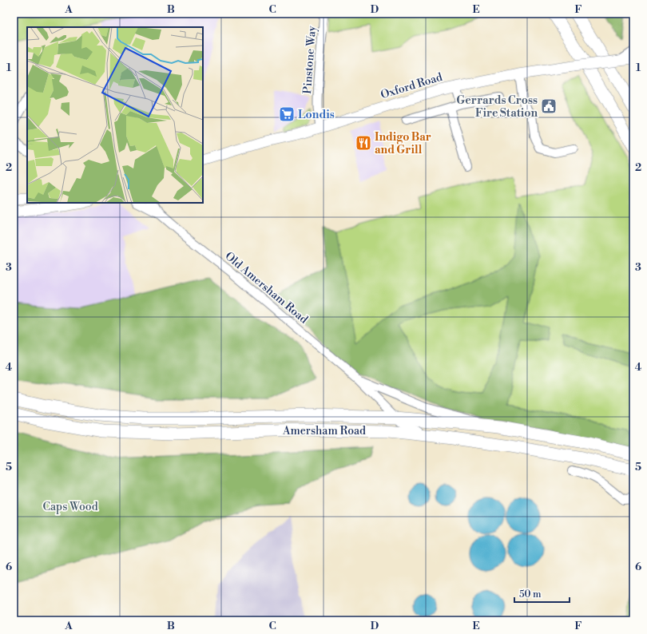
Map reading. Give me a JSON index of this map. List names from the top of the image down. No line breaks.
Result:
{"streets":{"highway":["Amersham Road"],"main road":["Oxford Road"],"street":["Pinstone Way","Old Amersham Road"]},"crossings":[["Pinstone Way","Oxford Road"],["Old Amersham Road","Amersham Road"]],"parks":["Caps Wood"],"places":{"public building":["Gerrards Cross Fire Station"],"supermarket":["Londis"],"restaurant":["Indigo Bar and Grill"]},"scale_bar":"50 m","grid":{"columns":["A","B","C","D","E","F"],"rows":["1","2","3","4","5","6"]}}
